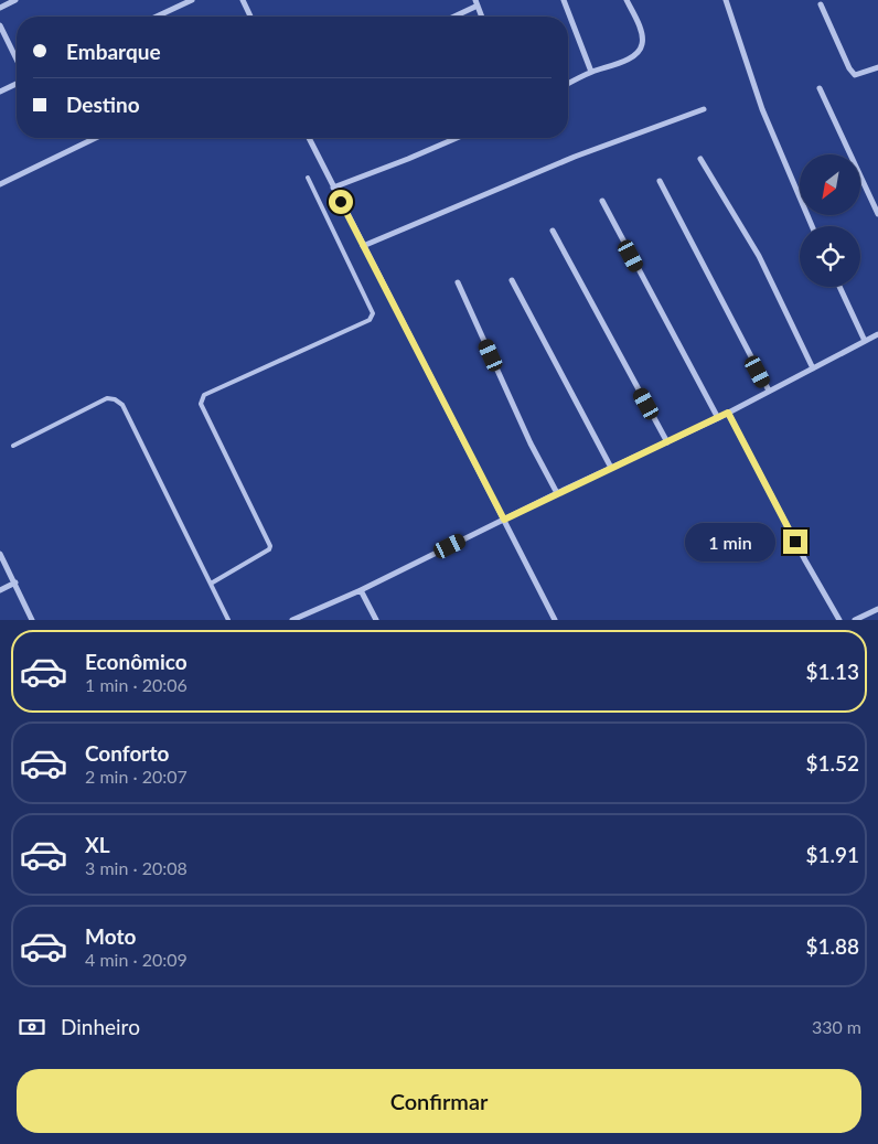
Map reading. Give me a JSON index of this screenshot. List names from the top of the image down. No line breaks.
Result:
{"north":"bottom left","page":{"banner":["Embarque","Destino"],"bubble":"1 min","list":[{"name":"Econômico","note":"1 min · 20:06","value":"$1.13"},{"name":"Conforto","note":"2 min · 20:07","value":"$1.52"},{"name":"XL","note":"3 min · 20:08","value":"$1.91"},{"name":"Moto","note":"4 min · 20:09","value":"$1.88"}],"pay":["Dinheiro","330 m"],"buttons":"Confirmar"}}
